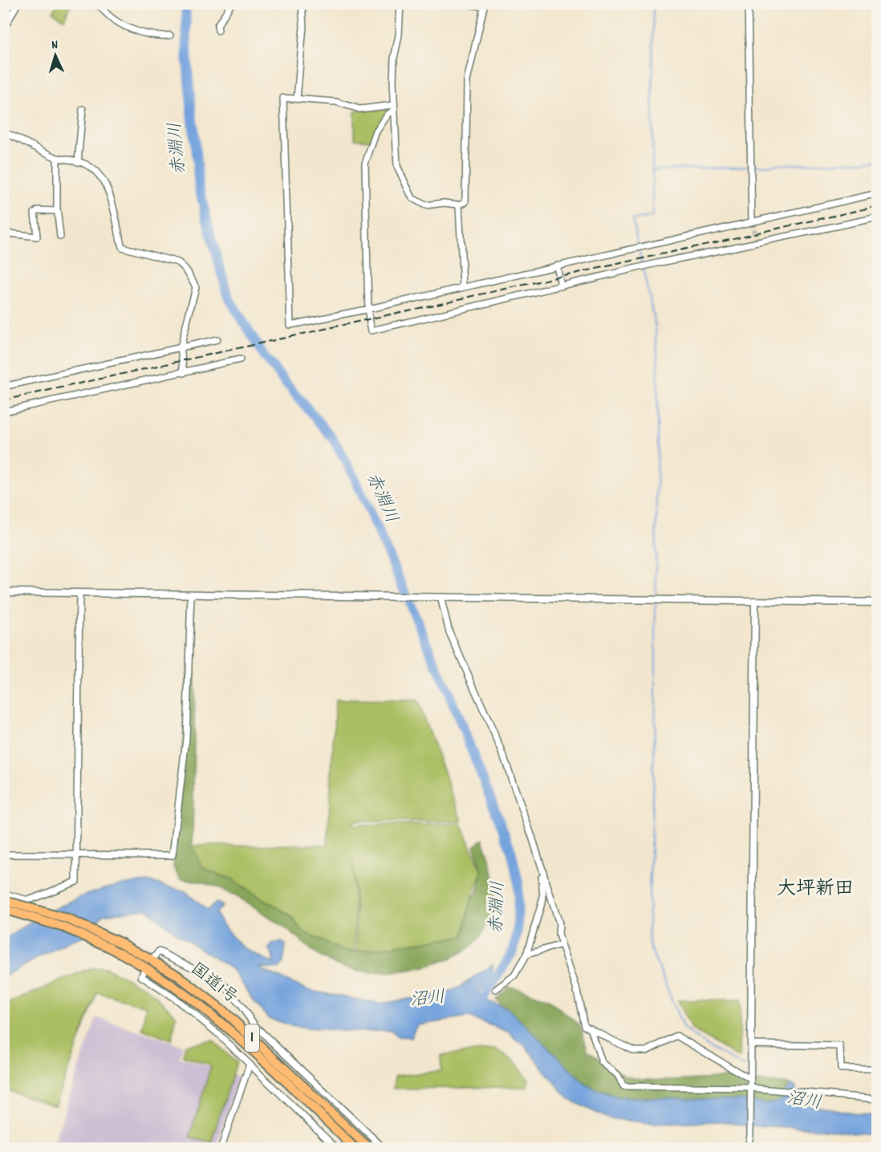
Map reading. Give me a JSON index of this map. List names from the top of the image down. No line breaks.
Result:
{"streets":{"highway":["国道1号","1"]},"districts":["大坪新田"],"water":["赤淵川","沼川"],"north":"top"}
